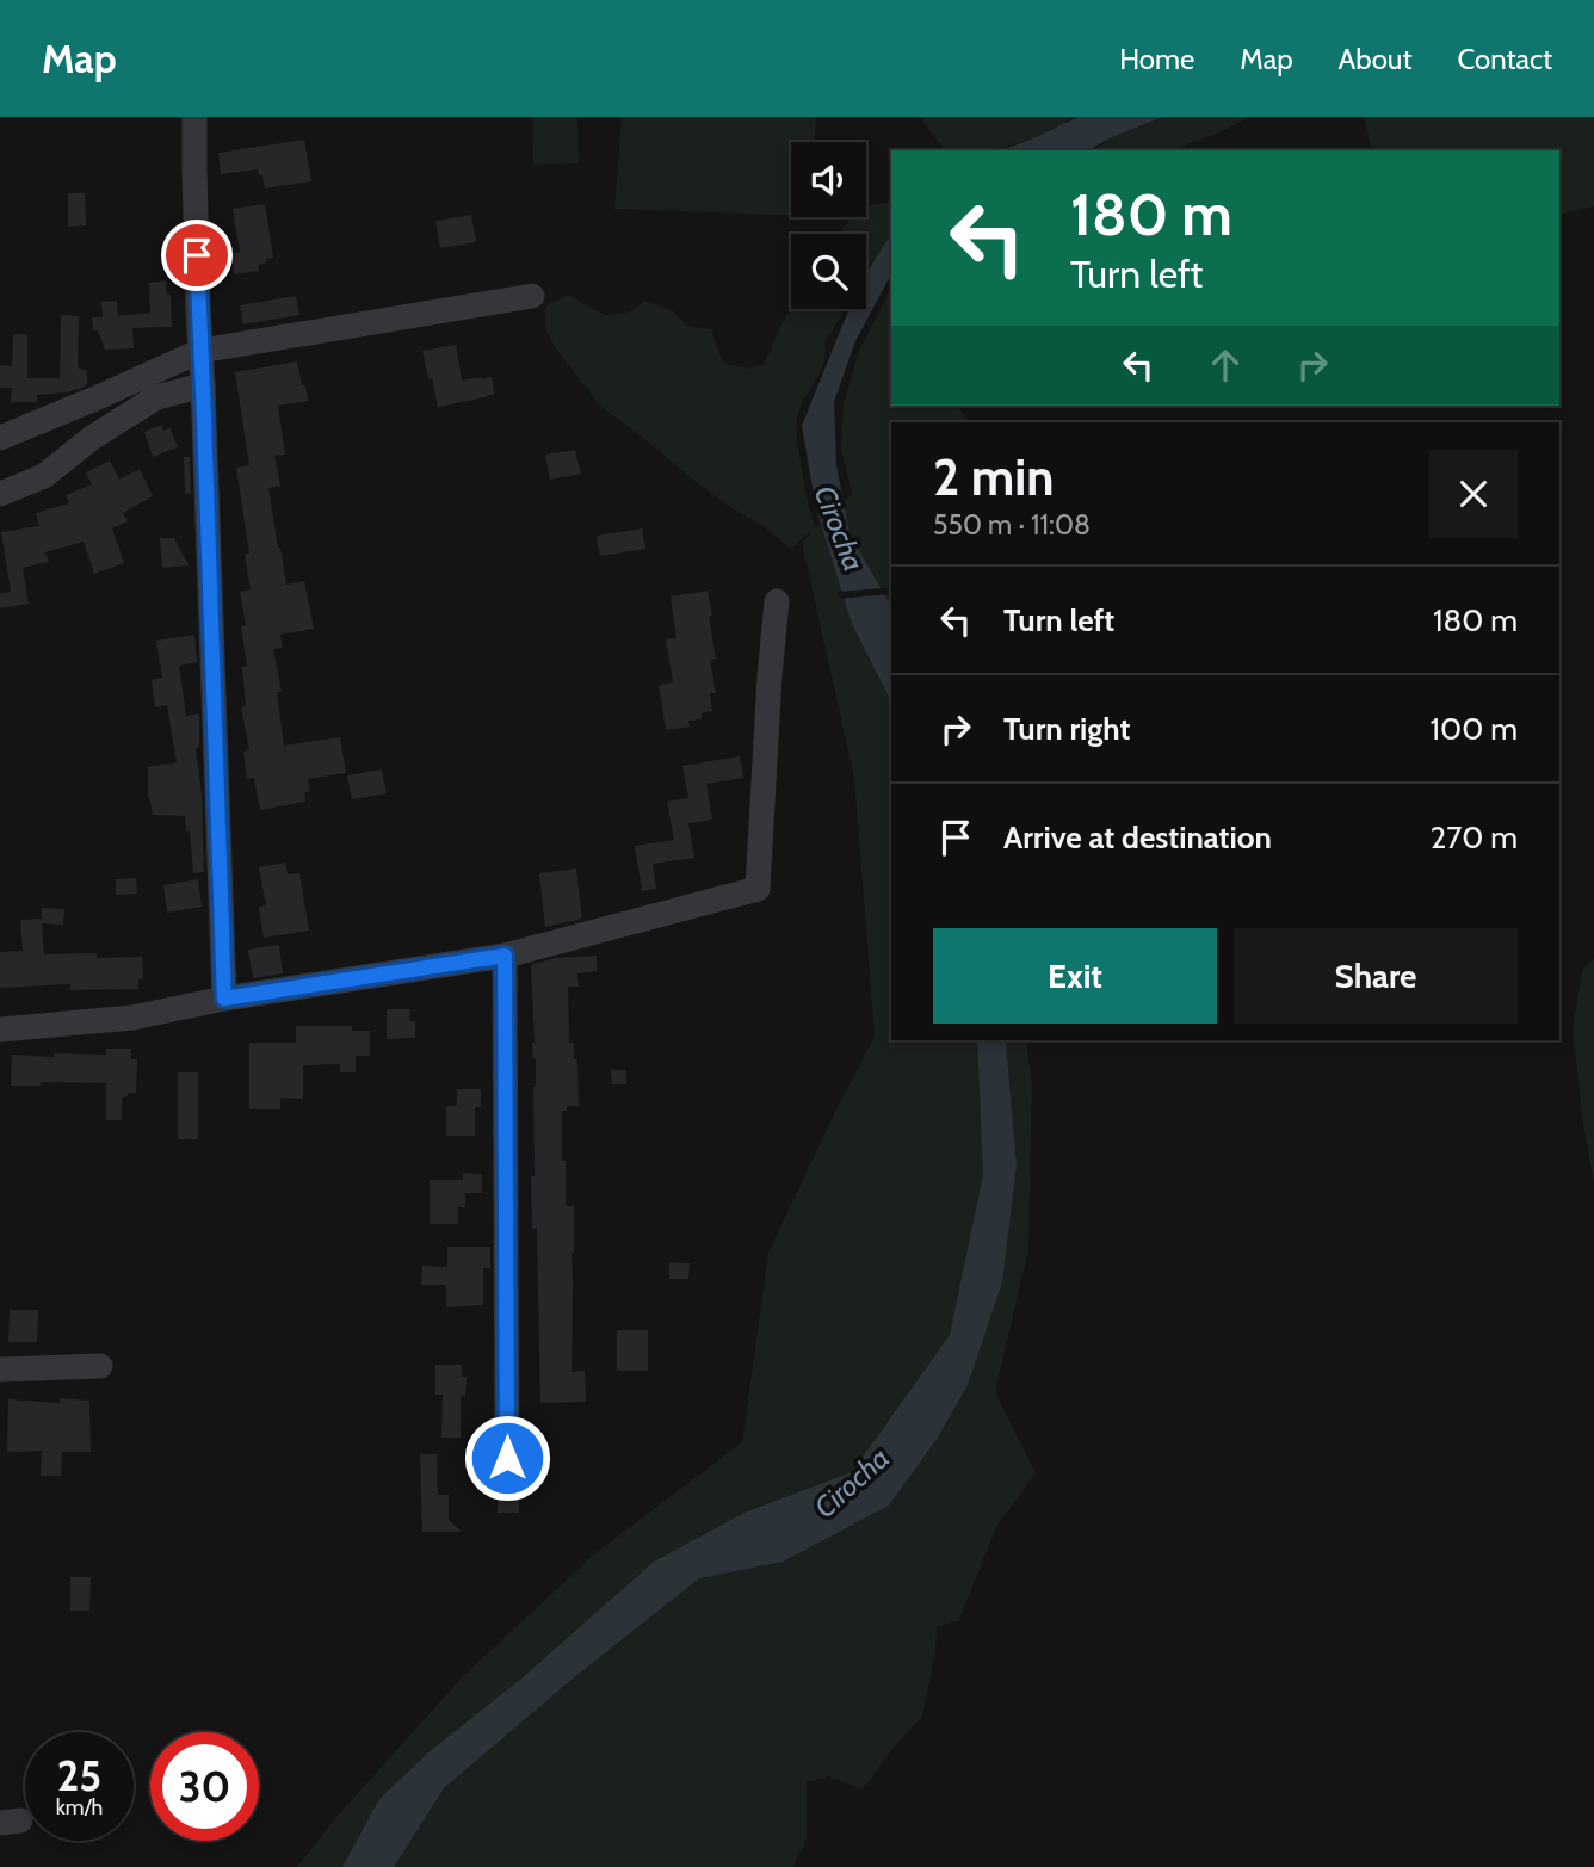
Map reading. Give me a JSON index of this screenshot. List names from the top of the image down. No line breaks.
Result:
{"water":["Cirocha"],"page":{"header":"Map","nav":["Home","Map","About","Contact"],"turn":["180 m","Turn left"],"heading":["2 min","550 m · 11:08"],"list":[{"name":"Turn left","value":"180 m"},{"name":"Turn right","value":"100 m"},{"name":"Arrive at destination","value":"270 m"}],"buttons":["Exit","Share"],"speed":"25 km/h","limit":"30"}}
